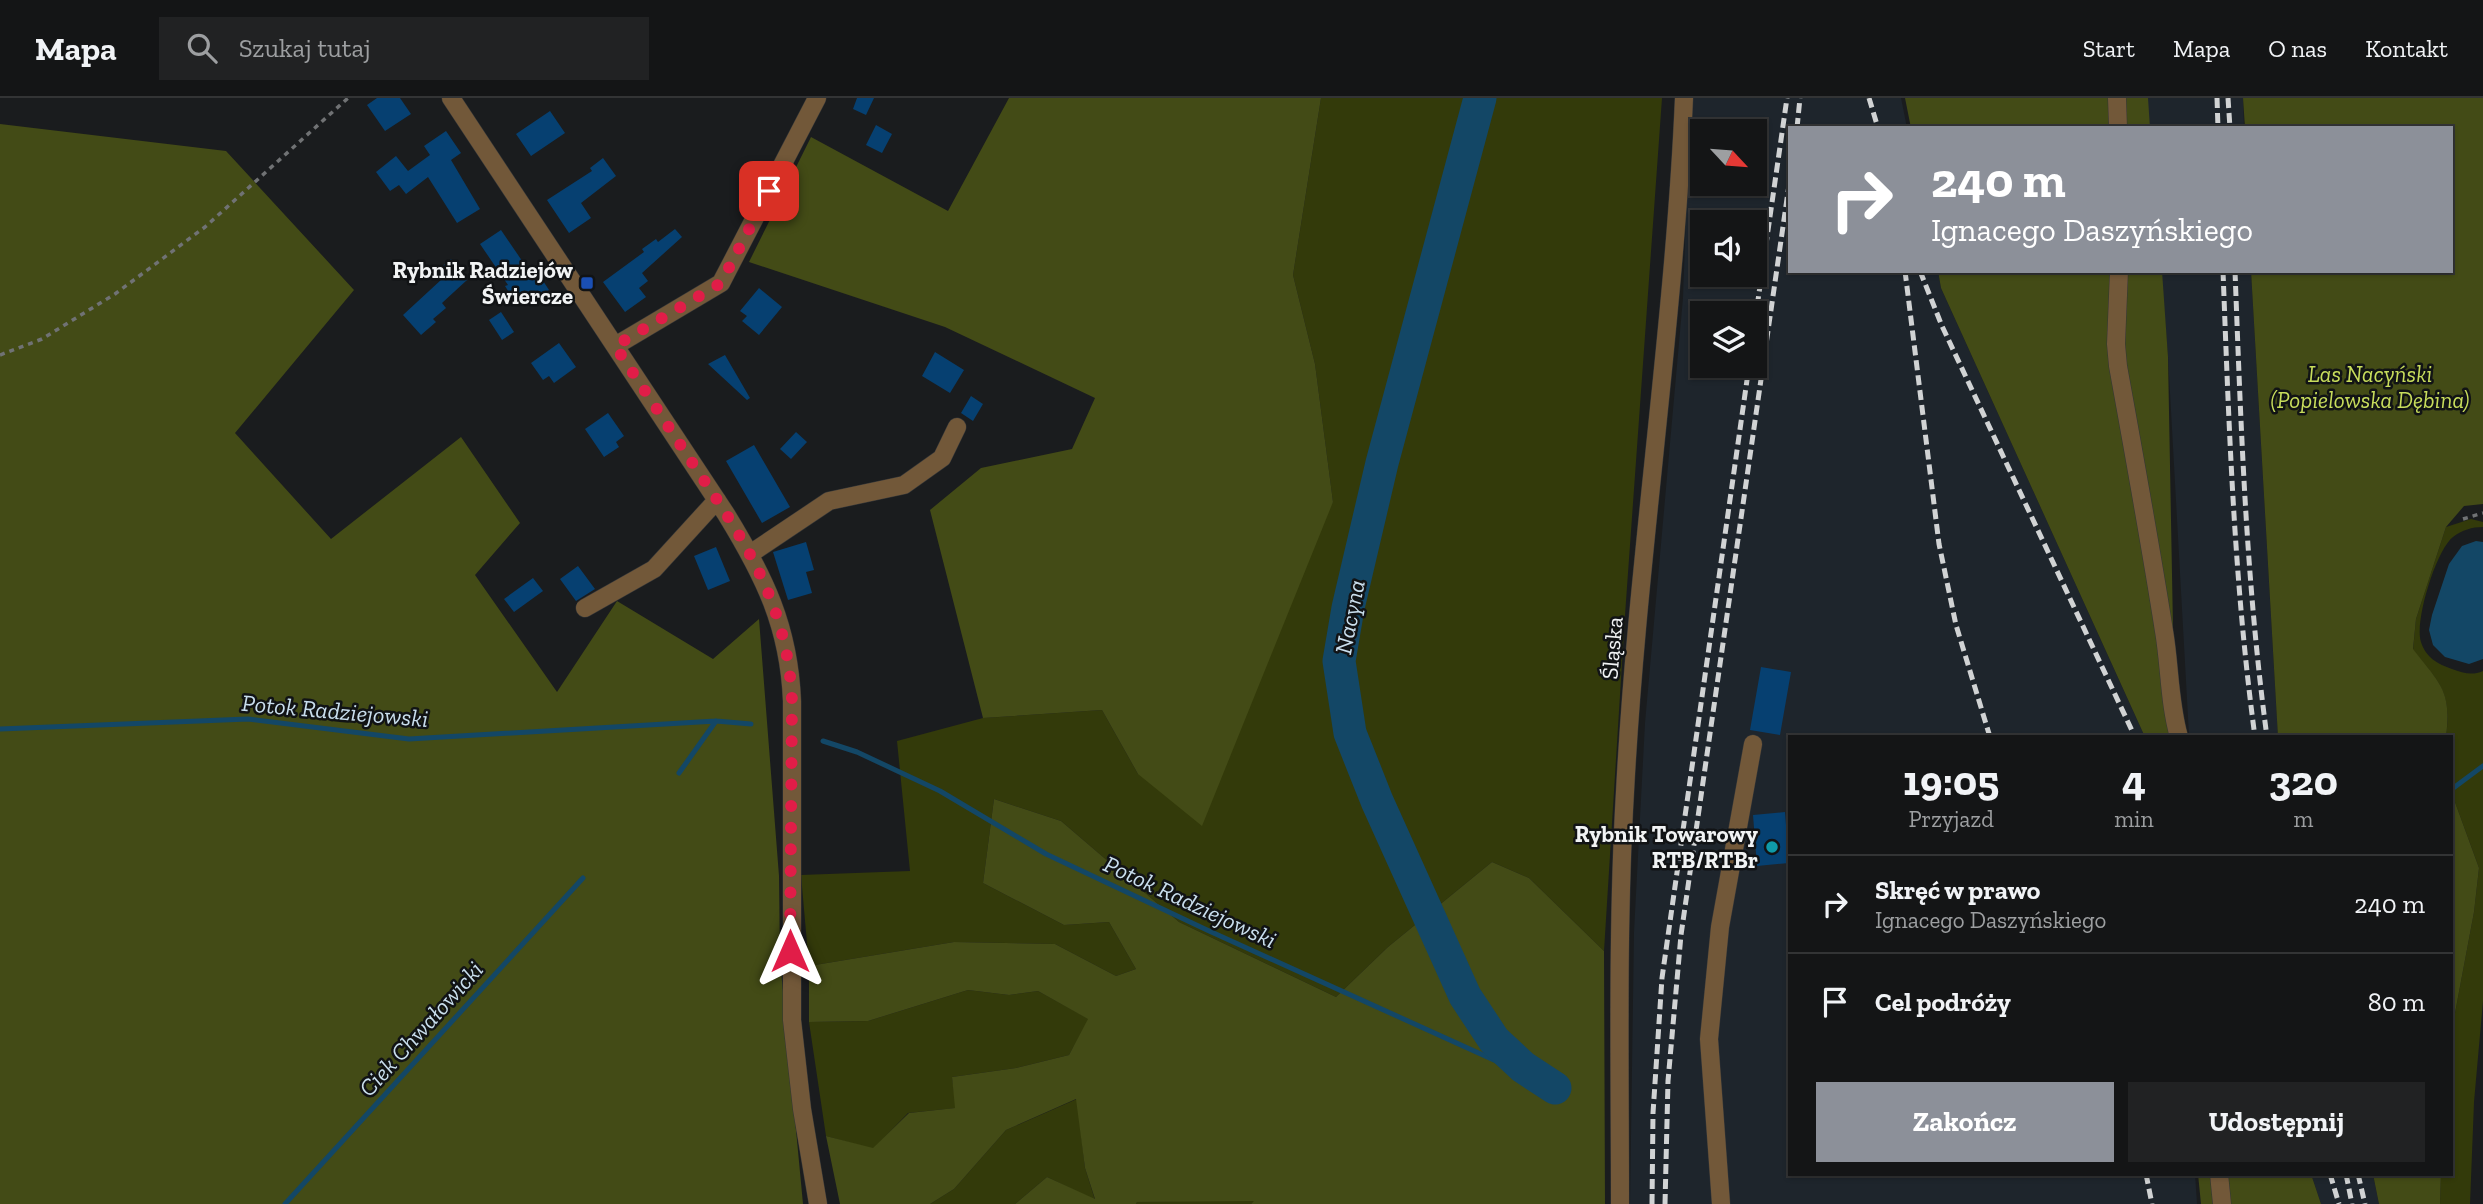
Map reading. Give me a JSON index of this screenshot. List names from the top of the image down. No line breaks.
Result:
{"streets":{"street":["Śląska"]},"water":["Nacyna","Potok Radziejowski","Ciek Chwałowicki"],"parks":["Las Nacyński (Popielowska Dębina)"],"places":{"transit":["Rybnik Radziejów Świercze"],"other":["Rybnik Towarowy RTB/RTBr"]},"north":"bottom right","page":{"header":"Mapa","search":"Szukaj tutaj","nav":["Start","Mapa","O nas","Kontakt"],"turn":["240 m","Ignacego Daszyńskiego"],"eta":["19:05","Przyjazd","4","min","320","m"],"list":[{"name":"Skręć w prawo","note":"Ignacego Daszyńskiego","value":"240 m"},{"name":"Cel podróży","value":"80 m"}],"buttons":["Zakończ","Udostępnij"]}}
